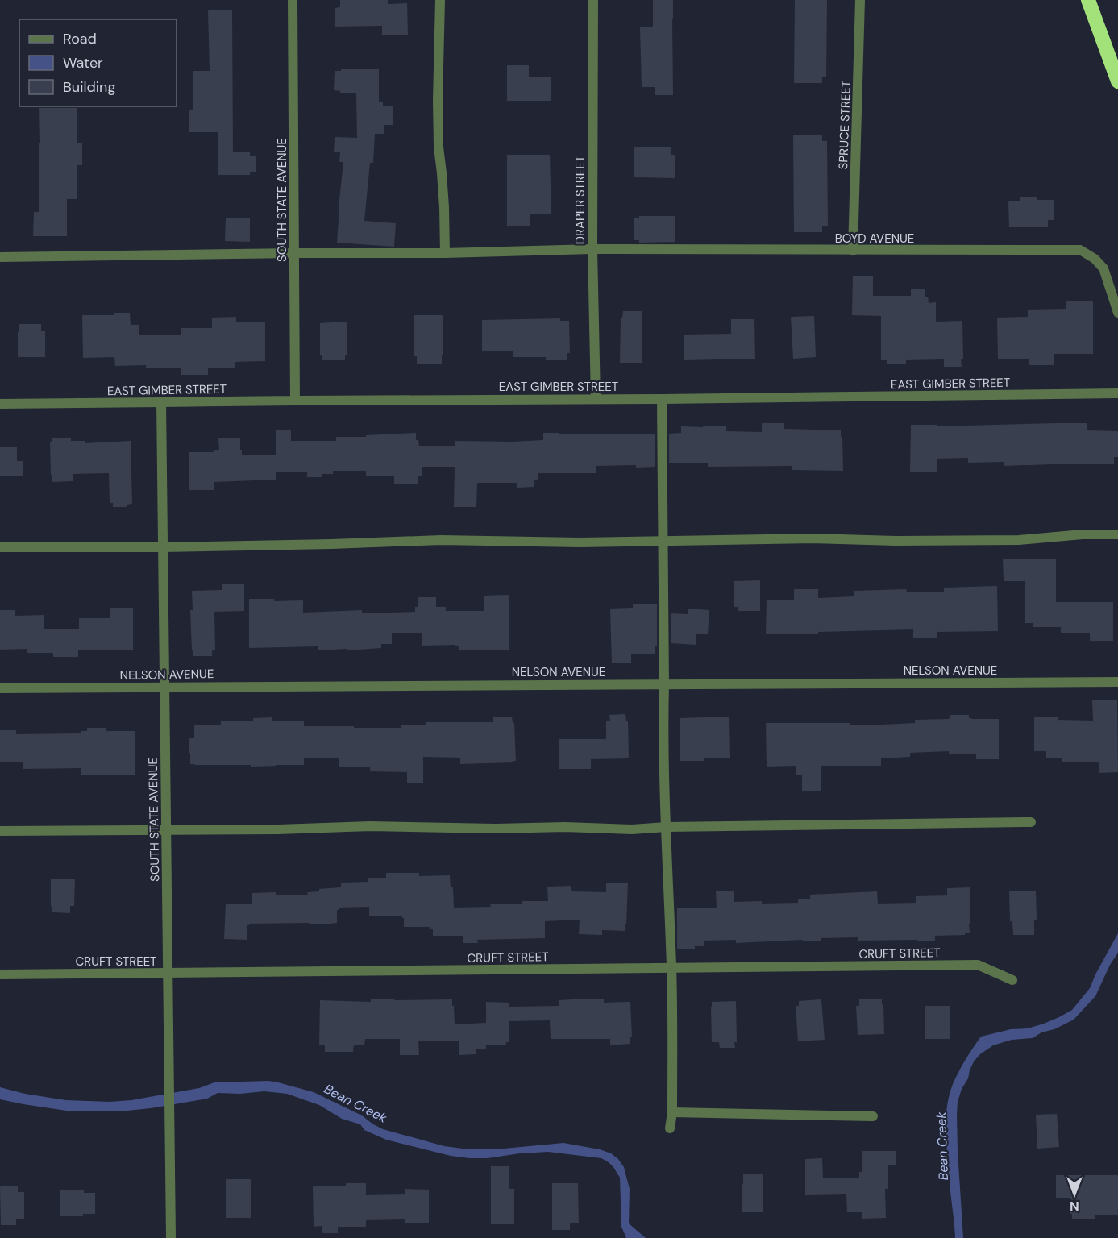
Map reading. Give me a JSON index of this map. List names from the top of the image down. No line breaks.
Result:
{"streets":{"street":["SPRUCE STREET","SOUTH STATE AVENUE","DRAPER STREET","BOYD AVENUE","EAST GIMBER STREET","NELSON AVENUE","CRUFT STREET"]},"crossings":[["SPRUCE STREET","BOYD AVENUE"],["SOUTH STATE AVENUE","BOYD AVENUE"],["SOUTH STATE AVENUE","EAST GIMBER STREET"],["SOUTH STATE AVENUE","NELSON AVENUE"],["SOUTH STATE AVENUE","CRUFT STREET"],["DRAPER STREET","BOYD AVENUE"],["DRAPER STREET","EAST GIMBER STREET"]],"water":["Bean Creek"],"legend":["Road","Water","Building"],"north":"bottom"}
